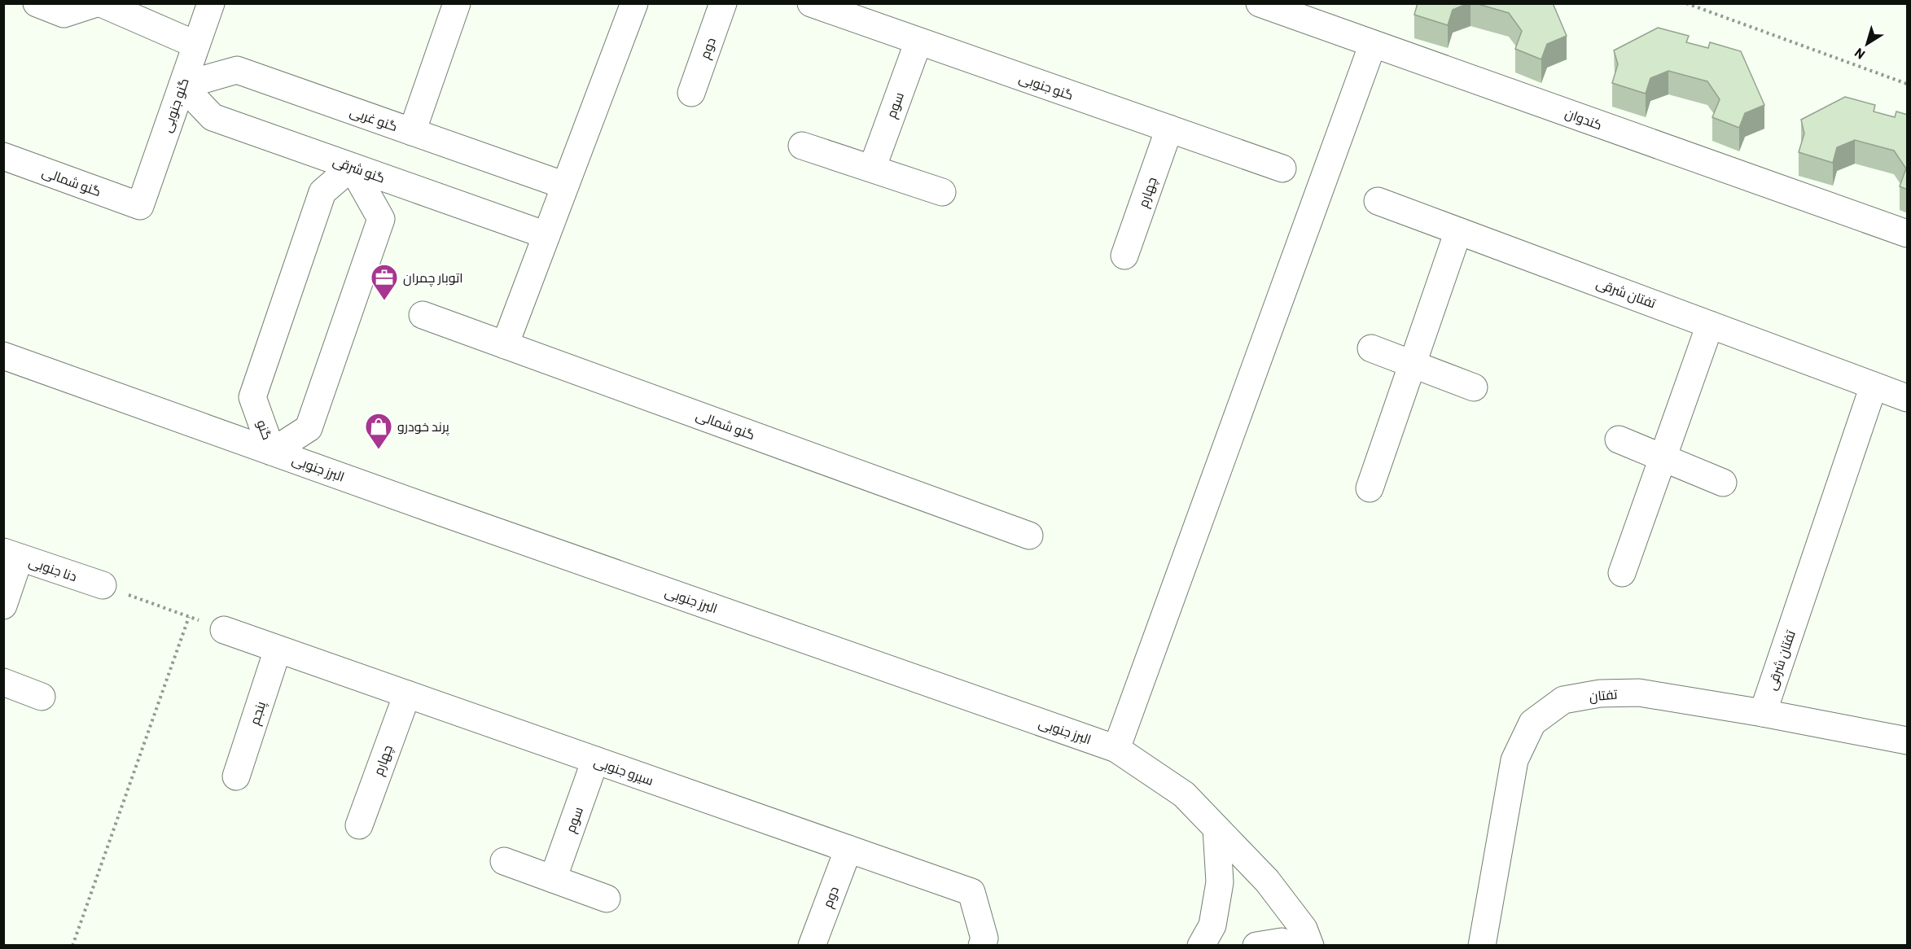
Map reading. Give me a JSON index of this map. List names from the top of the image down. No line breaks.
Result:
{"streets":{"street":["دوم","گنو جنوبی","سوم","گنو غربی","کندوان","گنو شرقی","گنو شمالی","چهارم","تفتان شرقی","گنو","البرز جنوبی","دنا جنوبی","تفتان","پنجم","سیرو جنوبی"]},"crossings":[["دوم","سیرو جنوبی"],["گنو جنوبی","سوم"],["گنو جنوبی","گنو غربی"],["گنو جنوبی","گنو شرقی"],["گنو جنوبی","گنو شمالی"],["گنو جنوبی","چهارم"],["سوم","سیرو جنوبی"],["گنو غربی","گنو شرقی"],["گنو شرقی","گنو"],["چهارم","سیرو جنوبی"],["تفتان شرقی","تفتان"],["گنو","البرز جنوبی"],["پنجم","سیرو جنوبی"]],"places":{"office":["اتوبار چمران"],"shop":["پرند خودرو"]},"north":"bottom left"}
